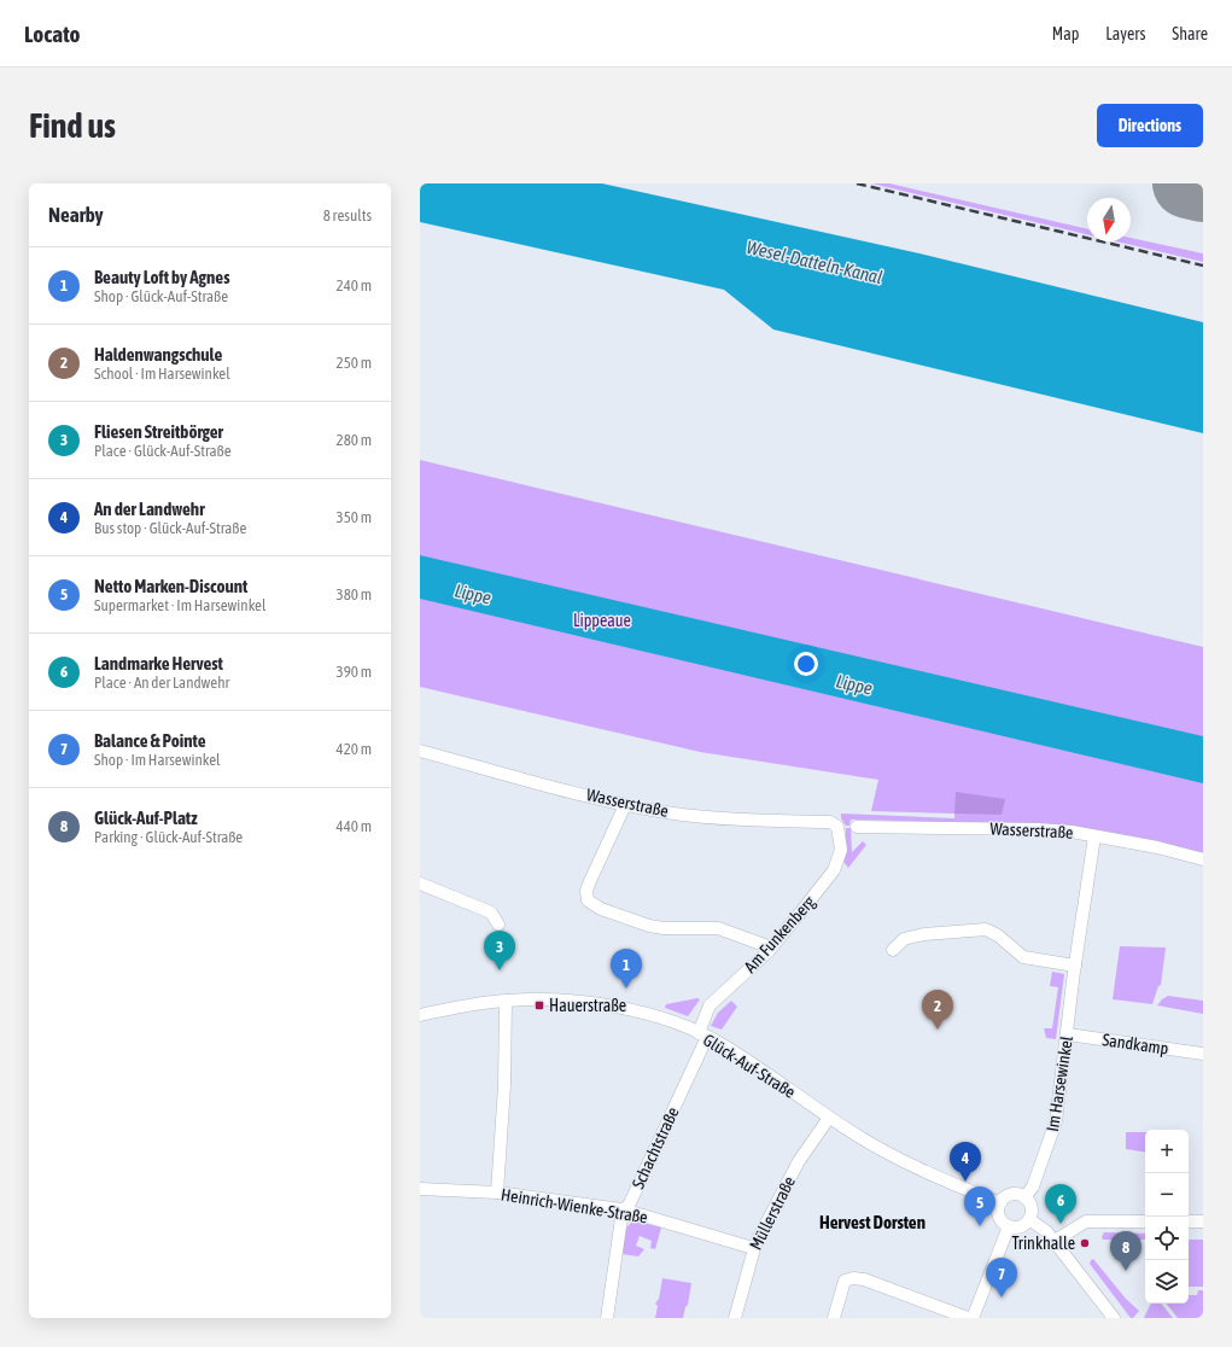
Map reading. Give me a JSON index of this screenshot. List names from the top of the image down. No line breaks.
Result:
{"streets":{"street":["Wasserstraße","Am Funkenberg","Sandkamp","Glück-Auf-Straße","Im Harsewinkel","Schachtstraße","Heinrich-Wienke-Straße","Müllerstraße"]},"crossings":[["Wasserstraße","Am Funkenberg"],["Wasserstraße","Im Harsewinkel"],["Am Funkenberg","Glück-Auf-Straße"],["Am Funkenberg","Schachtstraße"],["Sandkamp","Im Harsewinkel"],["Glück-Auf-Straße","Im Harsewinkel"],["Glück-Auf-Straße","Schachtstraße"],["Glück-Auf-Straße","Müllerstraße"],["Schachtstraße","Heinrich-Wienke-Straße"],["Heinrich-Wienke-Straße","Müllerstraße"]],"districts":["Hervest Dorsten"],"water":["Wesel-Datteln-Kanal","Lippe"],"parks":["Lippeaue"],"places":{"transit":["Hauerstraße"],"other":["Trinkhalle"]},"north":"bottom","page":{"header":"Locato","nav":["Map","Layers","Share"],"buttons":"Directions","title":"Find us","heading":["Nearby","8 results"],"list":[{"mark":"1","name":"Beauty Loft by Agnes","note":"Shop · Glück-Auf-Straße","value":"240 m"},{"mark":"2","name":"Haldenwangschule","note":"School · Im Harsewinkel","value":"250 m"},{"mark":"3","name":"Fliesen Streitbörger","note":"Place · Glück-Auf-Straße","value":"280 m"},{"mark":"4","name":"An der Landwehr","note":"Bus stop · Glück-Auf-Straße","value":"350 m"},{"mark":"5","name":"Netto Marken-Discount","note":"Supermarket · Im Harsewinkel","value":"380 m"},{"mark":"6","name":"Landmarke Hervest","note":"Place · An der Landwehr","value":"390 m"},{"mark":"7","name":"Balance & Pointe","note":"Shop · Im Harsewinkel","value":"420 m"},{"mark":"8","name":"Glück-Auf-Platz","note":"Parking · Glück-Auf-Straße","value":"440 m"}],"pins":["3","1","2","4","6","5","8","7"],"map_buttons":["+","−"]}}
